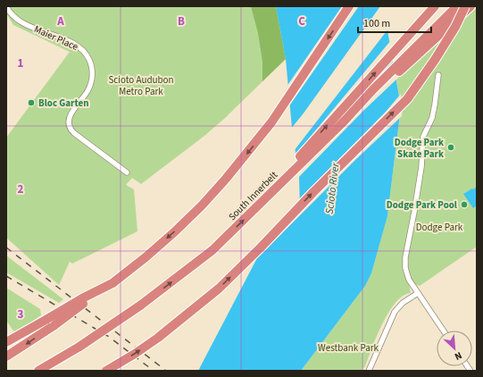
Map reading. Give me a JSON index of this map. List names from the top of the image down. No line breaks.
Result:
{"streets":{"highway":["South Innerbelt"],"street":["Maier Place"]},"water":["Scioto River"],"parks":["Scioto Audubon Metro Park","Dodge Park","Westbank Park"],"places":["Bloc Garten","Dodge Park Skate Park","Dodge Park Pool"],"scale_bar":"100 m","north":"bottom right","grid":{"columns":["A","B","C"],"rows":["1","2","3"]}}
